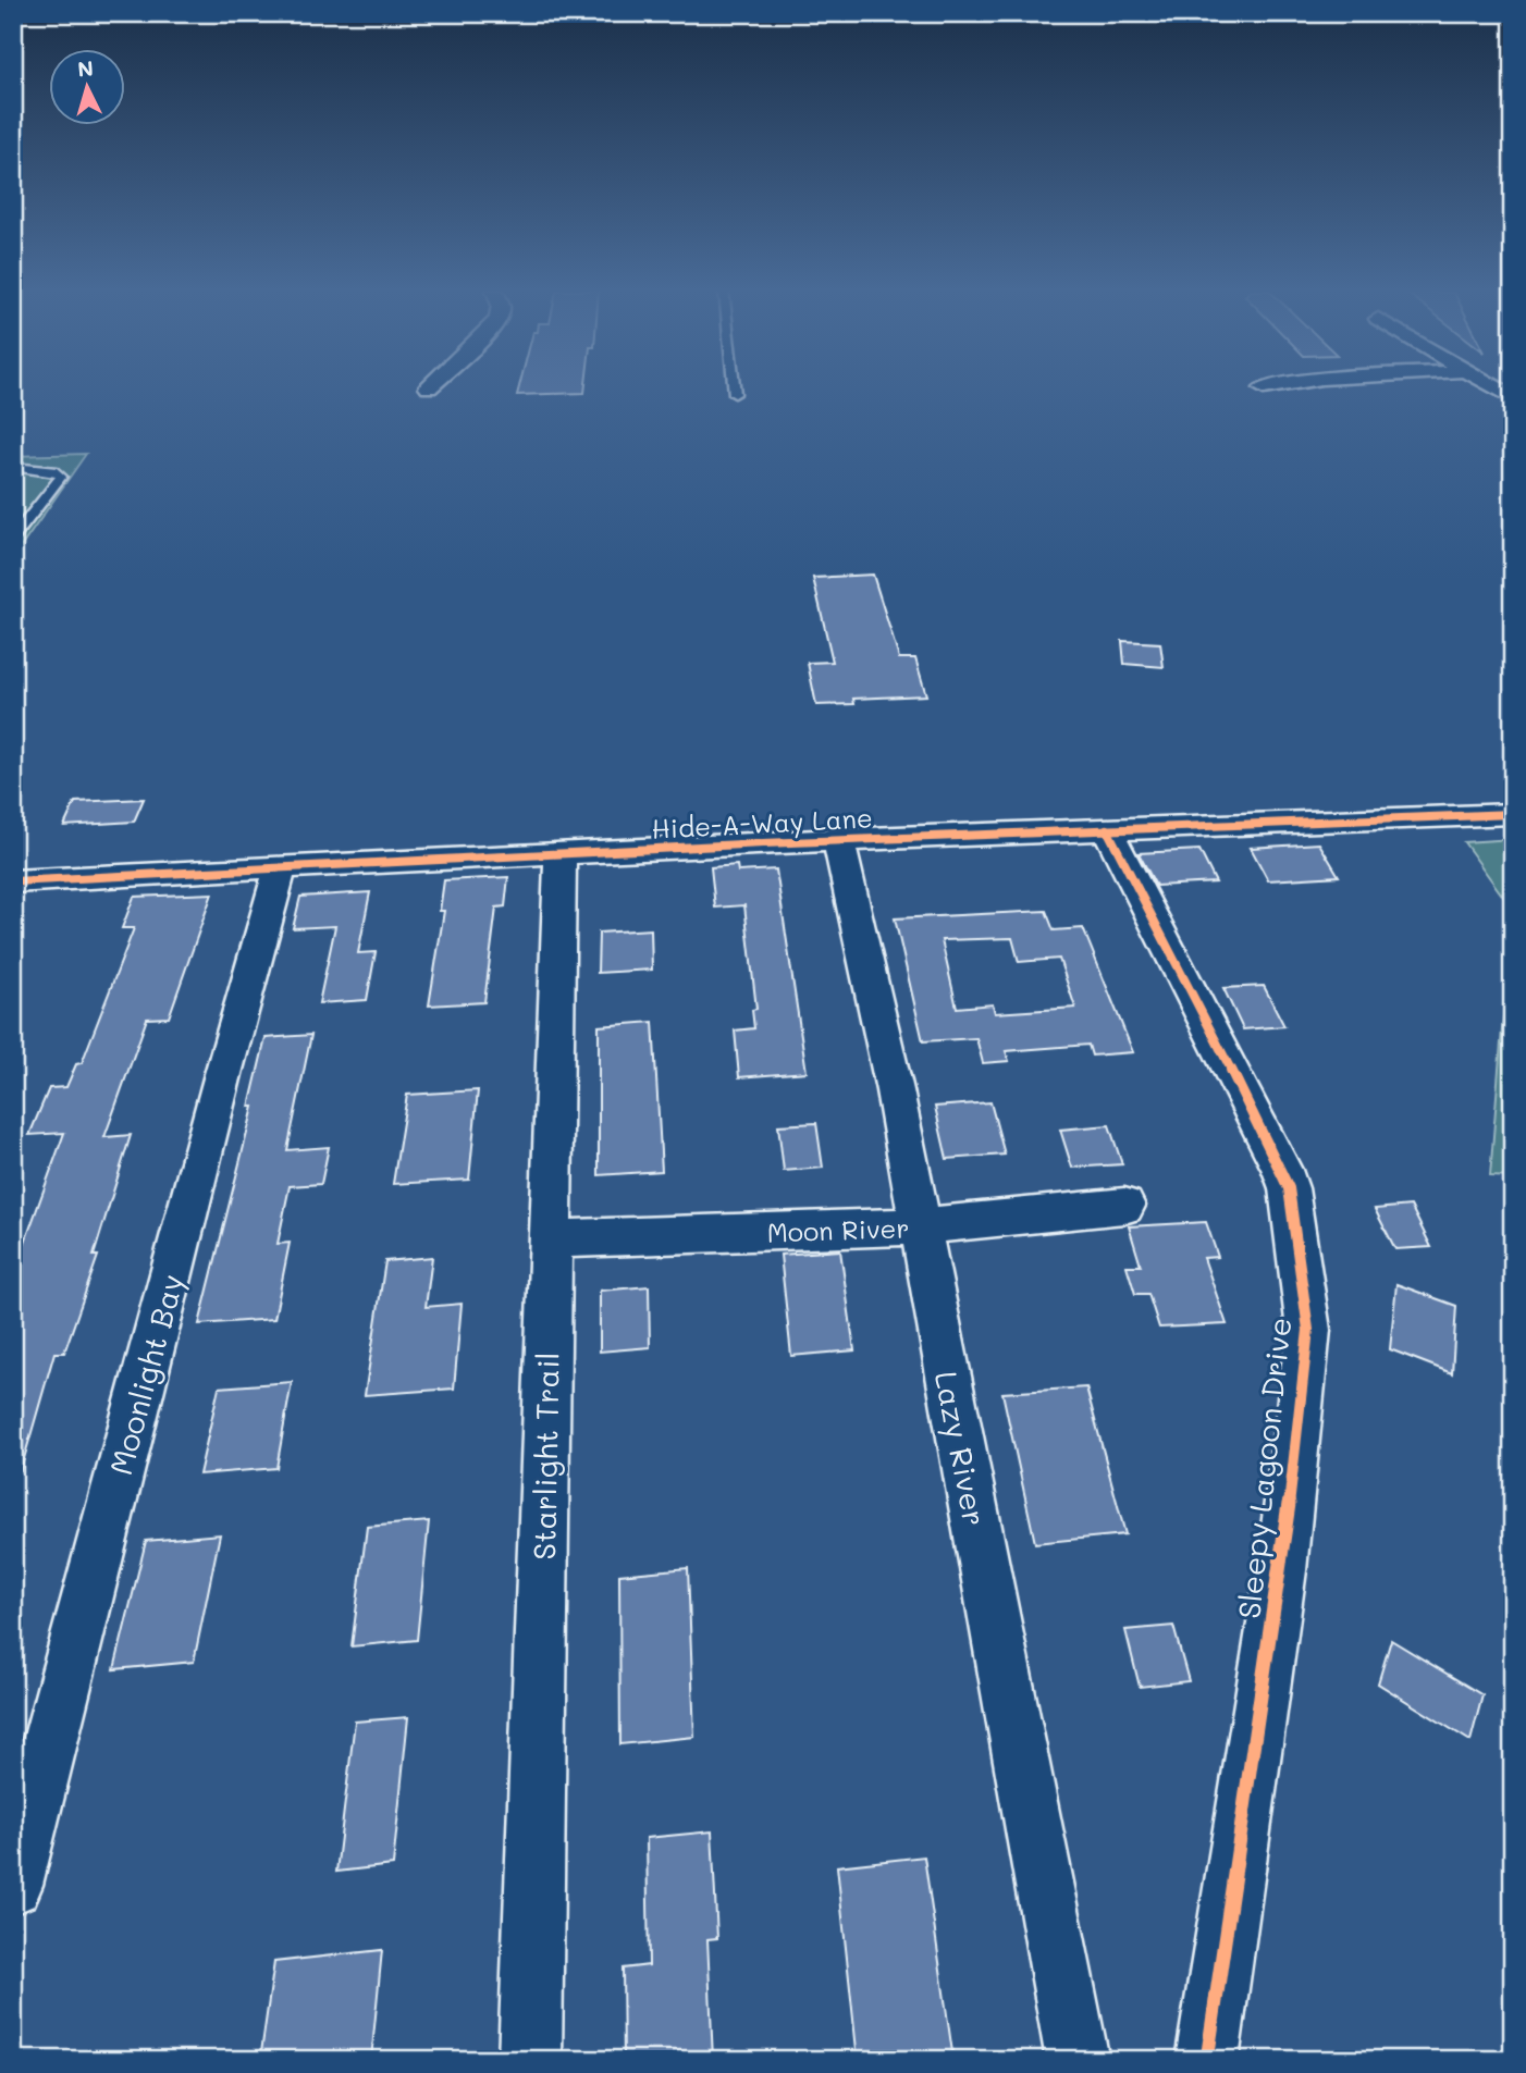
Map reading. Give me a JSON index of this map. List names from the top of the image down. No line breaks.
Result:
{"streets":{"street":["Hide-A-Way Lane","Moon River","Moonlight Bay","Lazy River","Starlight Trail","Sleepy Lagoon Drive"]},"crossings":[["Hide-A-Way Lane","Moonlight Bay"],["Hide-A-Way Lane","Lazy River"],["Hide-A-Way Lane","Starlight Trail"],["Hide-A-Way Lane","Sleepy Lagoon Drive"],["Moon River","Lazy River"],["Moon River","Starlight Trail"]],"north":"top"}
